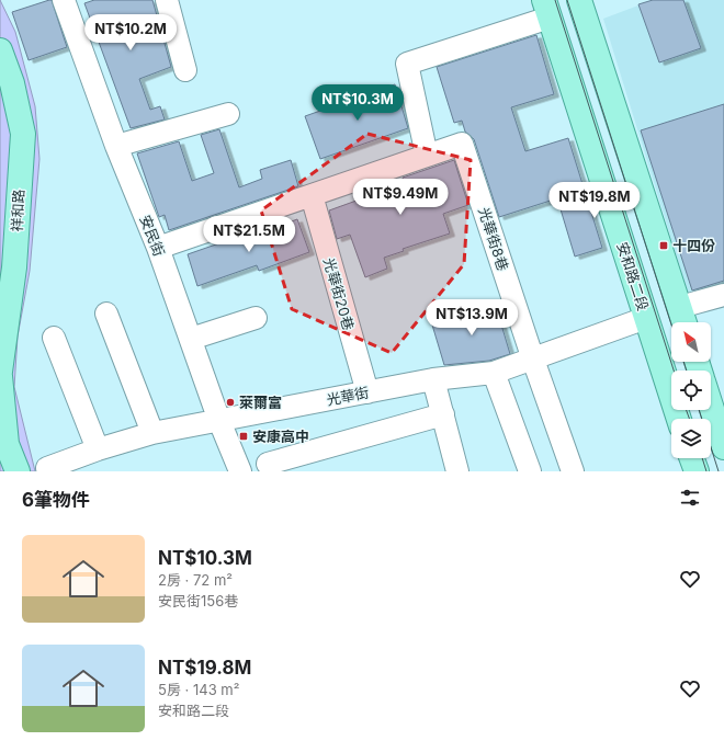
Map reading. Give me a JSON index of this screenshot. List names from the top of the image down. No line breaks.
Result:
{"streets":{"main road":["祥和路","安和路二段"],"street":["安民街","光華街8巷","光華街20巷","光華街"]},"crossings":[["安民街","光華街"],["光華街8巷","光華街"],["安和路二段","光華街"],["光華街20巷","光華街"]],"places":{"transit":["十四份","安康高中"],"other":["萊爾富"]},"north":"top left","page":{"price":["NT$10.2M","NT$10.3M","NT$9.49M","NT$19.8M","NT$21.5M","NT$13.9M"],"heading":"6筆物件","list":[{"name":"NT$10.3M","note":"2房 · 72 m² · 安民街156巷"},{"name":"NT$19.8M","note":"5房 · 143 m² · 安和路二段"}]}}
